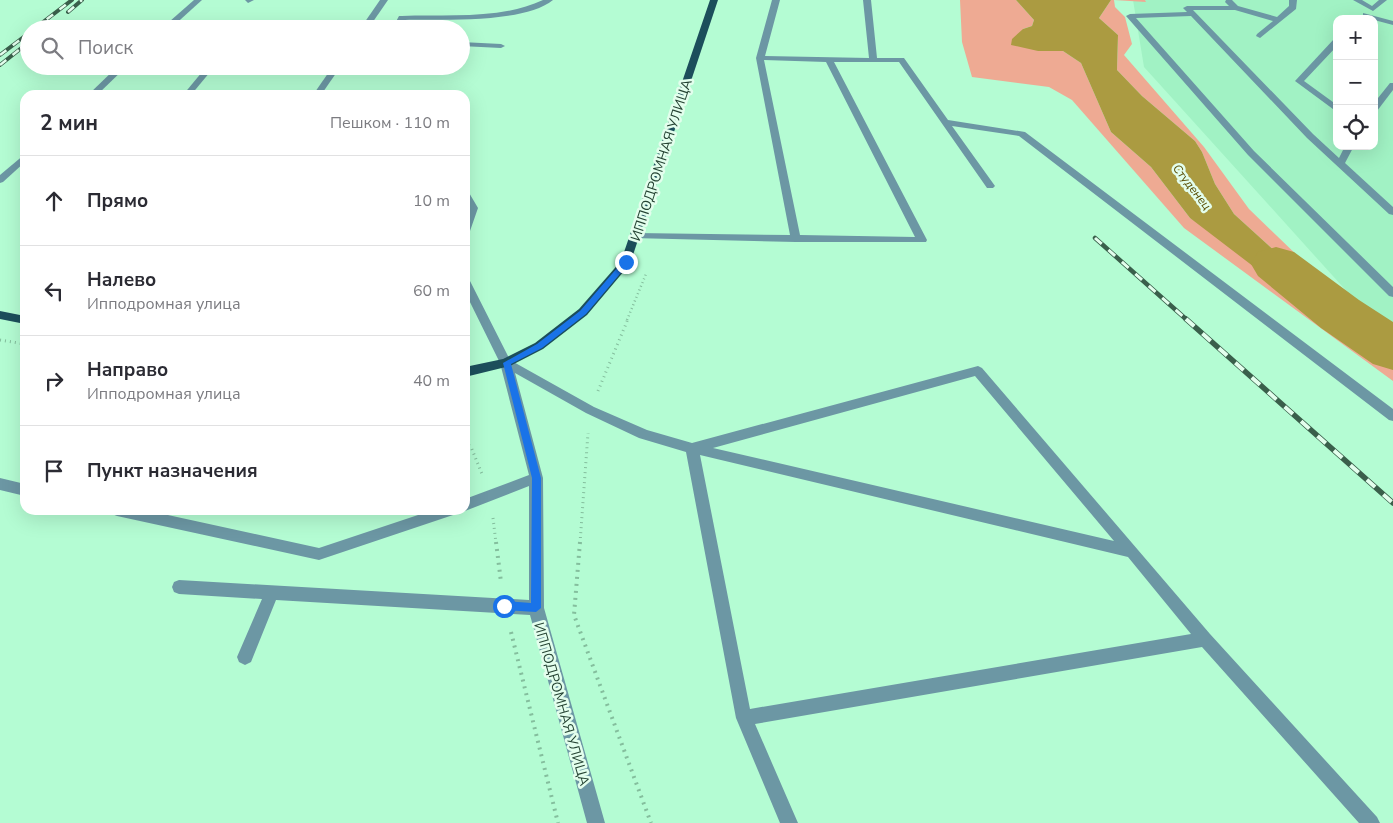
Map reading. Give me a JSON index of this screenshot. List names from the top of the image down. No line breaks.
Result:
{"streets":{"main road":["ИППОДРОМНАЯ УЛИЦА"]},"water":["Студенец"],"page":{"map_buttons":["+","−"],"search":"Поиск","heading":["2 мин","Пешком · 110 m"],"list":[["Прямо","10 m"],["Налево","Ипподромная улица","60 m"],["Направо","Ипподромная улица","40 m"],"Пункт назначения"]}}
